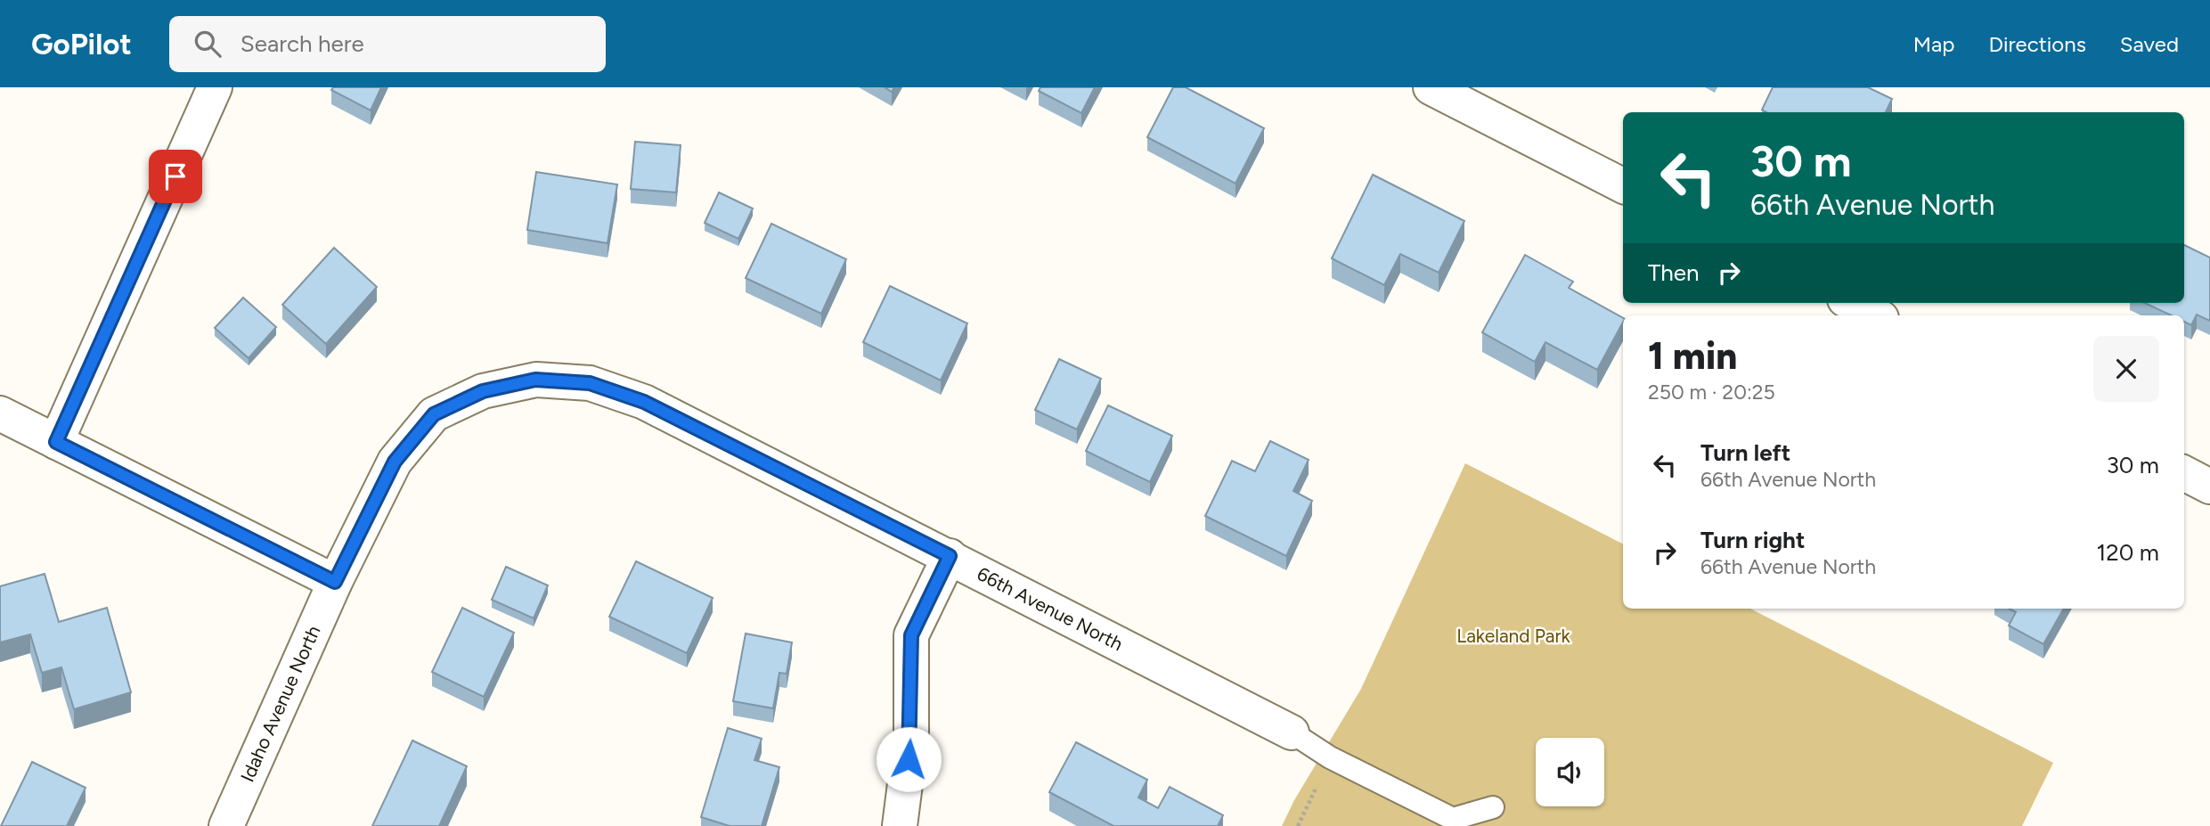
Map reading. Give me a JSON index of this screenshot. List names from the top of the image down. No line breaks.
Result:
{"streets":{"street":["66th Avenue North","Idaho Avenue North"]},"crossings":[["66th Avenue North","Idaho Avenue North"]],"parks":["Lakeland Park"],"page":{"header":"GoPilot","search":"Search here","nav":["Map","Directions","Saved"],"turn":["30 m","66th Avenue North"],"then":"Then","heading":["1 min","250 m · 20:25"],"list":[{"name":"Turn left","note":"66th Avenue North","value":"30 m"},{"name":"Turn right","note":"66th Avenue North","value":"120 m"}]}}
